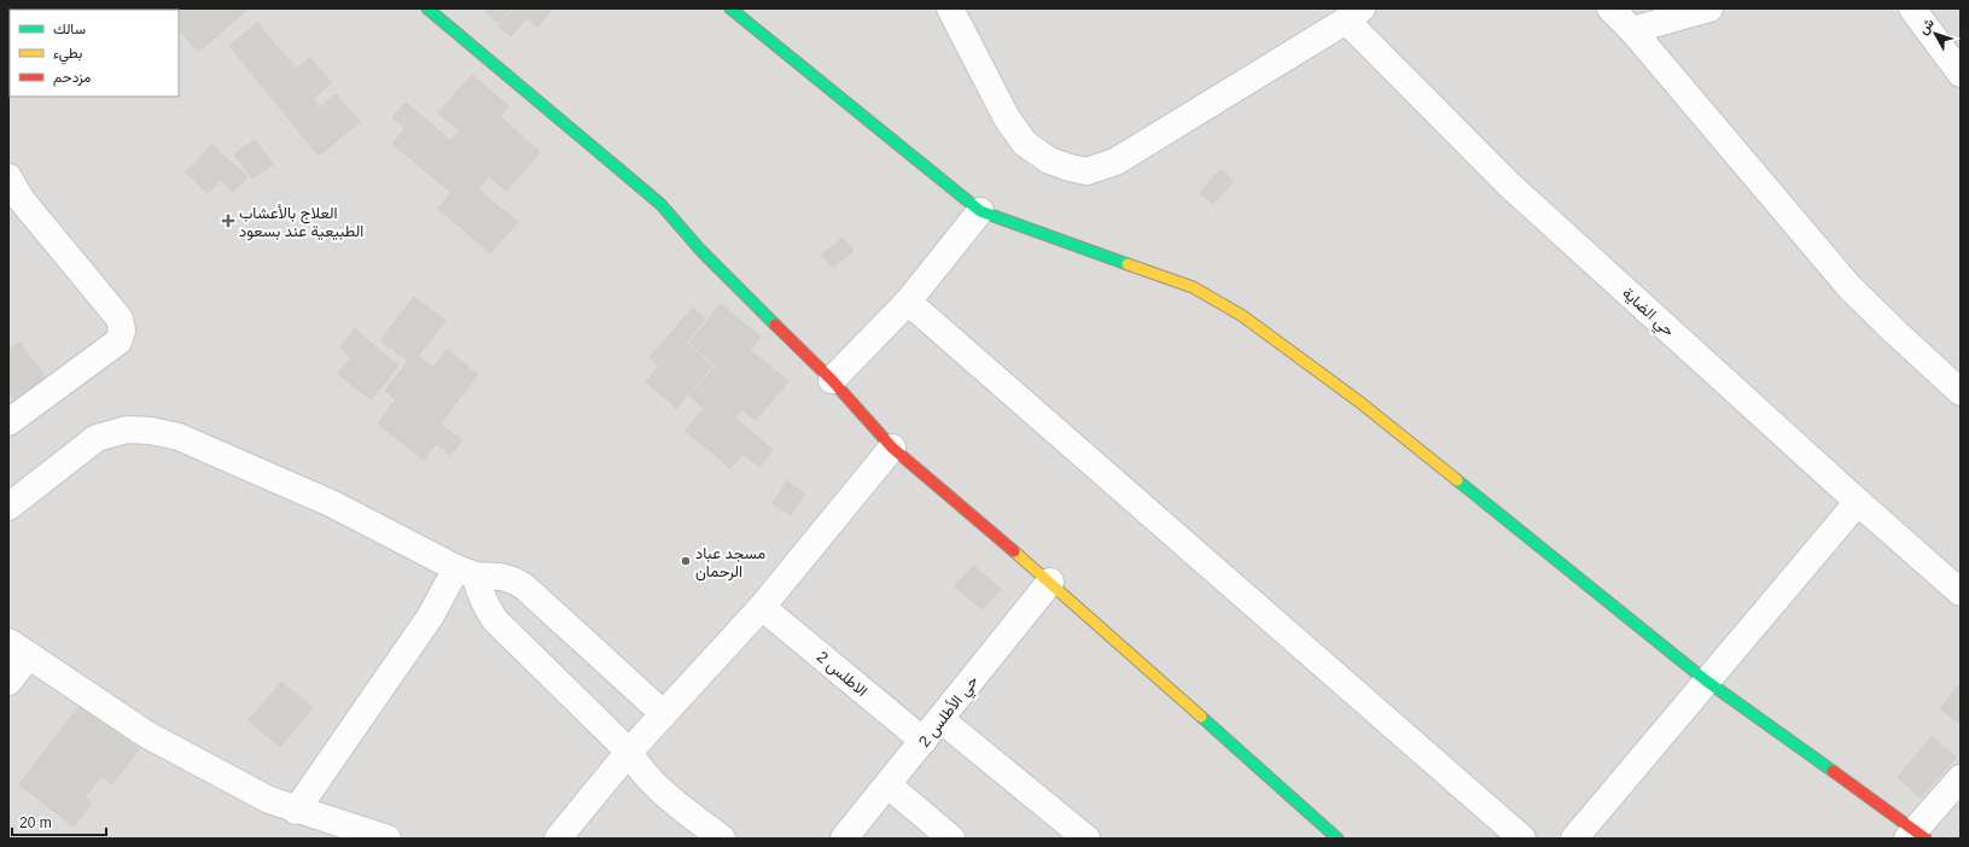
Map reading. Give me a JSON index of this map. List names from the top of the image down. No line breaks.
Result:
{"streets":{"street":["حي الضاية","الاطلس 2","حي الأطلس 2"]},"crossings":[["الاطلس 2","حي الأطلس 2"]],"places":{"health":["العلاج بالأعشاب الطبيعية عند بسعود"],"other":["مسجد عباد الرحمان"]},"legend":["سالك","بطيء","مزدحم"],"scale_bar":"20 m","north":"top left"}
